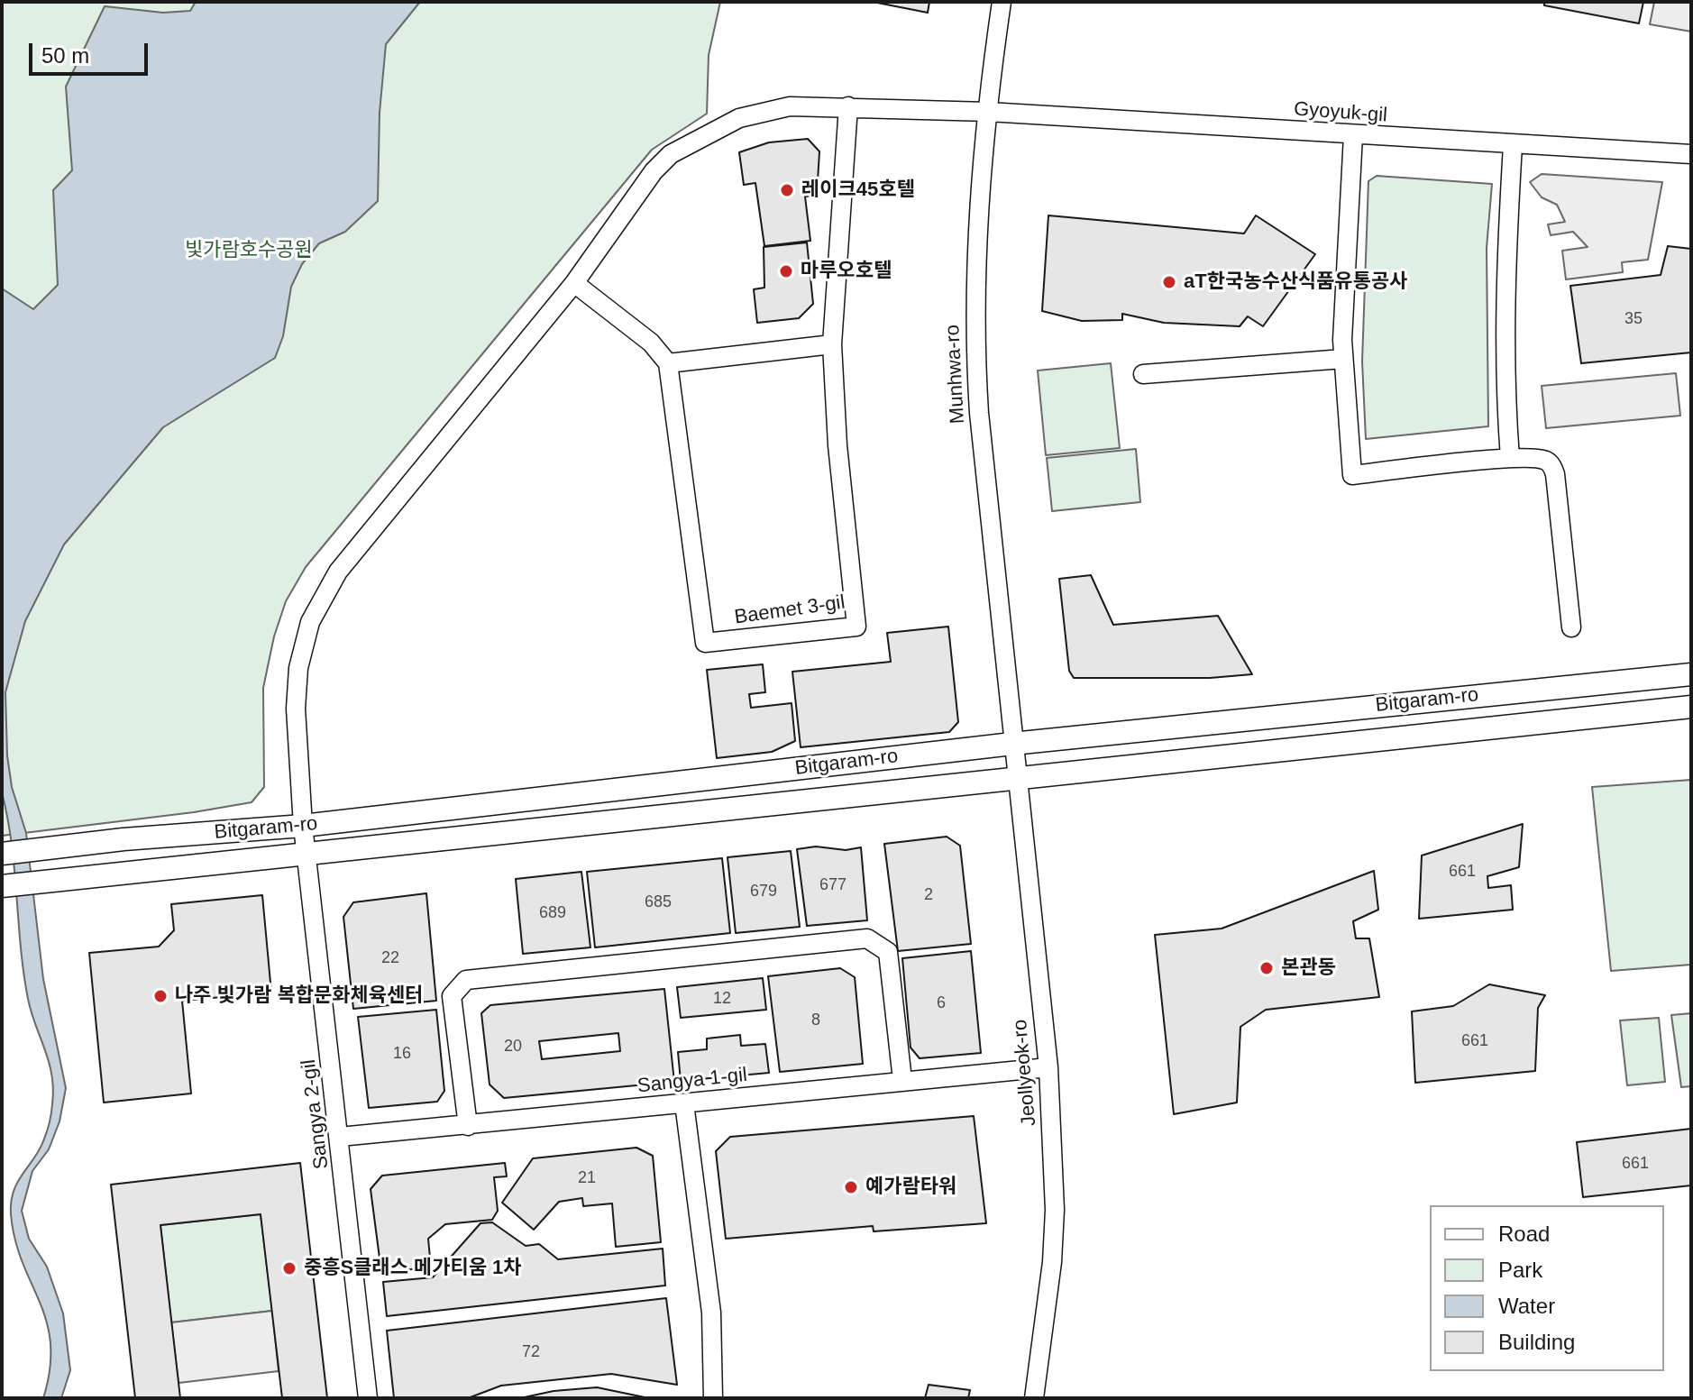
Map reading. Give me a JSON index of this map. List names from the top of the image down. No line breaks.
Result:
{"streets":{"main road":["Bitgaram-ro"],"street":["Gyoyuk-gil","Munhwa-ro","Baemet 3-gil","Jeollyeok-ro","Sangya 1-gil","Sangya 2-gil"]},"crossings":[["Gyoyuk-gil","Munhwa-ro"],["Munhwa-ro","Bitgaram-ro"],["Munhwa-ro","Jeollyeok-ro"],["Bitgaram-ro","Jeollyeok-ro"],["Bitgaram-ro","Sangya 2-gil"],["Jeollyeok-ro","Sangya 1-gil"],["Sangya 1-gil","Sangya 2-gil"]],"parks":["빛가람호수공원"],"places":["레이크45호텔","마루오호텔","aT한국농수산식품유통공사","본관동","나주 빛가람 복합문화체육센터","예가람타워","중흥S클래스 메가티움 1차"],"house_numbers":["35","661","677","679","2","685","689","22","12","6","8","661","20","16","661","21","72"],"legend":["Road","Park","Water","Building"],"scale_bar":"50 m"}
